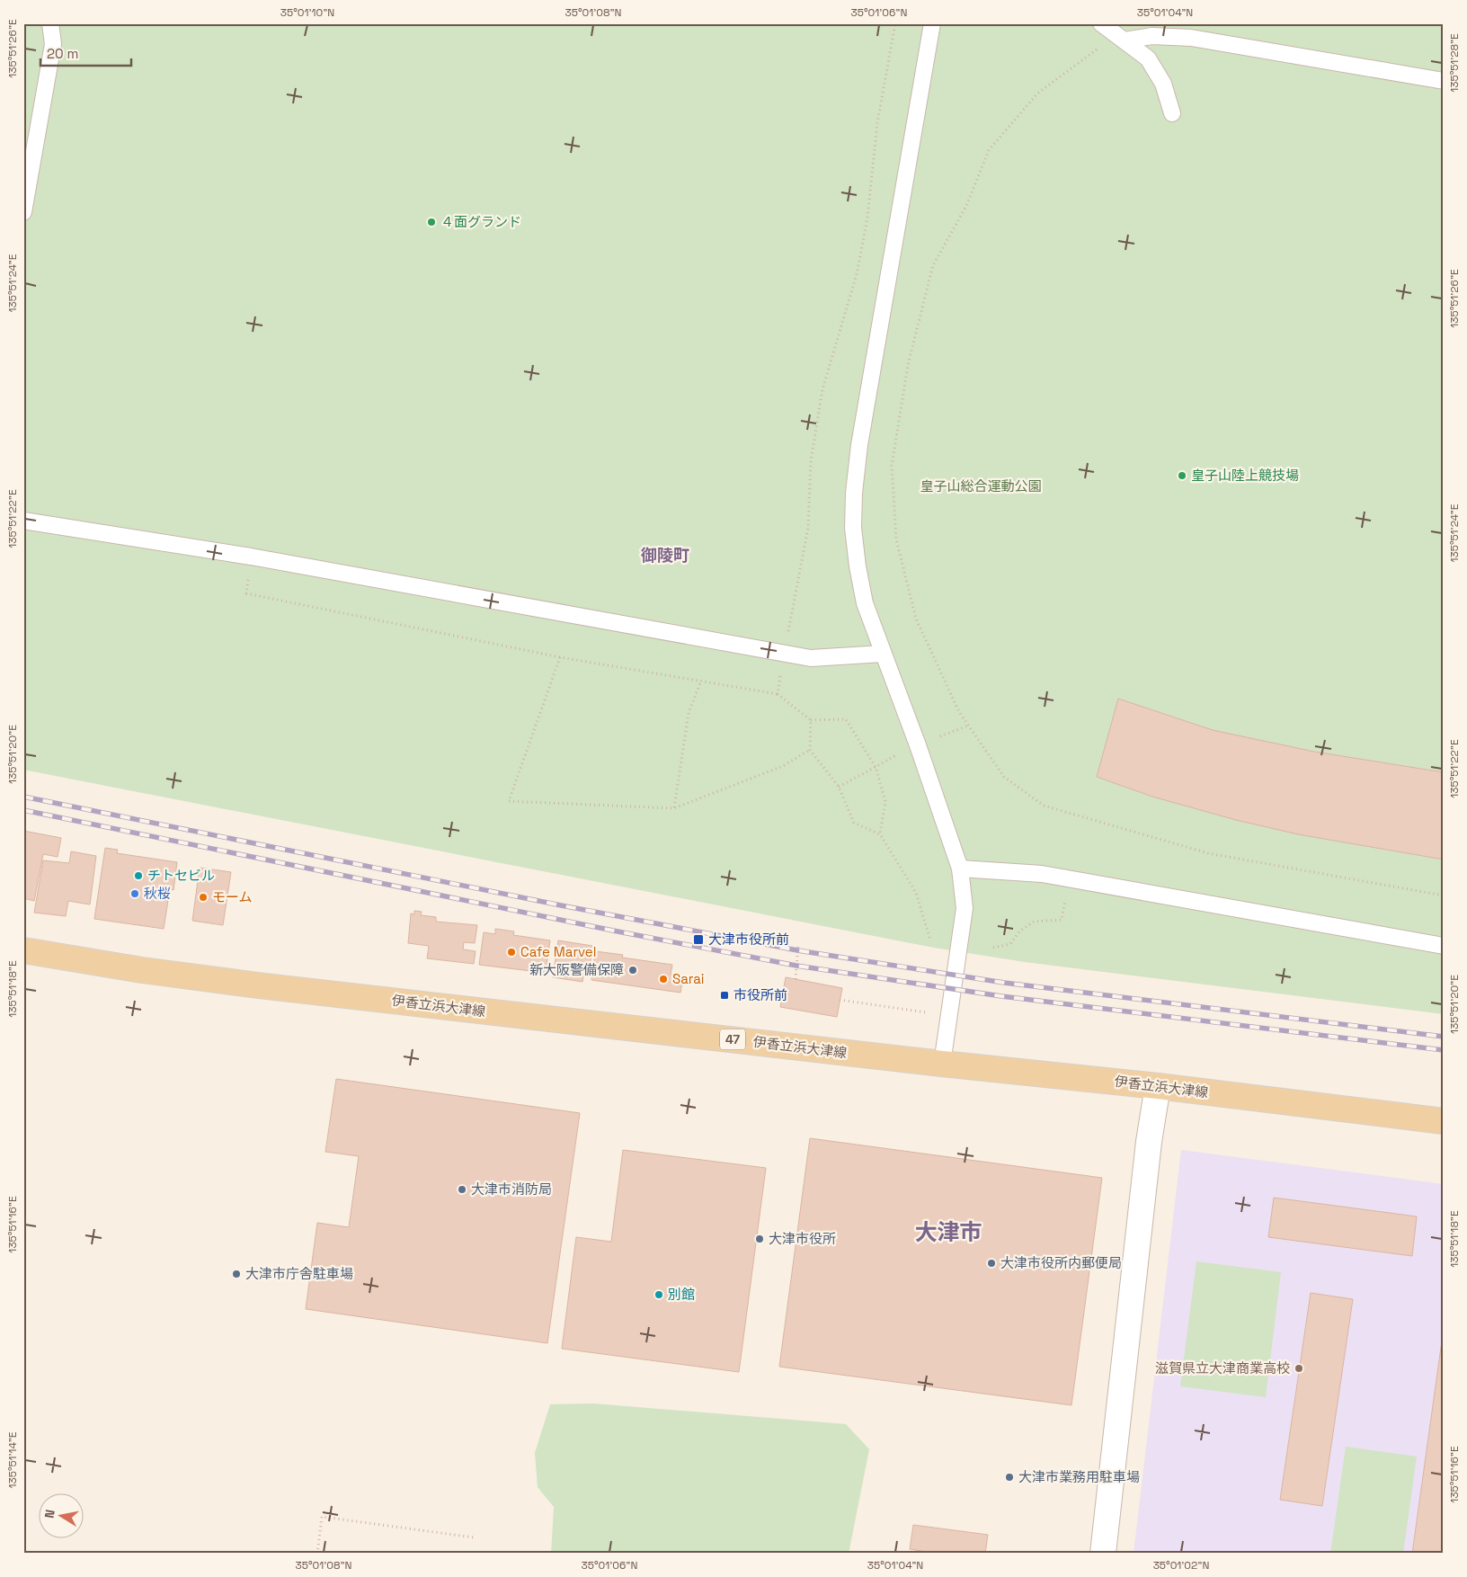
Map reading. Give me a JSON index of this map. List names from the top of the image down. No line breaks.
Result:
{"streets":{"main road":["伊香立浜大津線","47"]},"districts":["御陵町","大津市"],"parks":["皇子山総合運動公園"],"places":{"other":["４面グランド","皇子山陸上競技場","チトセビル","秋桜","モーム","Cafe Marvel","新大阪警備保障","Sarai","大津市消防局","大津市役所","大津市役所内郵便局","大津市庁舎駐車場","別館","滋賀県立大津商業高校","大津市業務用駐車場"],"transit":["大津市役所前","市役所前"]},"scale_bar":"20 m","north":"left","coordinates":["35°01'10\"N","35°01'08\"N","35°01'06\"N","35°01'04\"N","135°51'26\"E","135°51'28\"E","135°51'24\"E","135°51'22\"E","135°51'20\"E","135°51'18\"E","135°51'16\"E","135°51'14\"E","35°01'02\"N"]}
